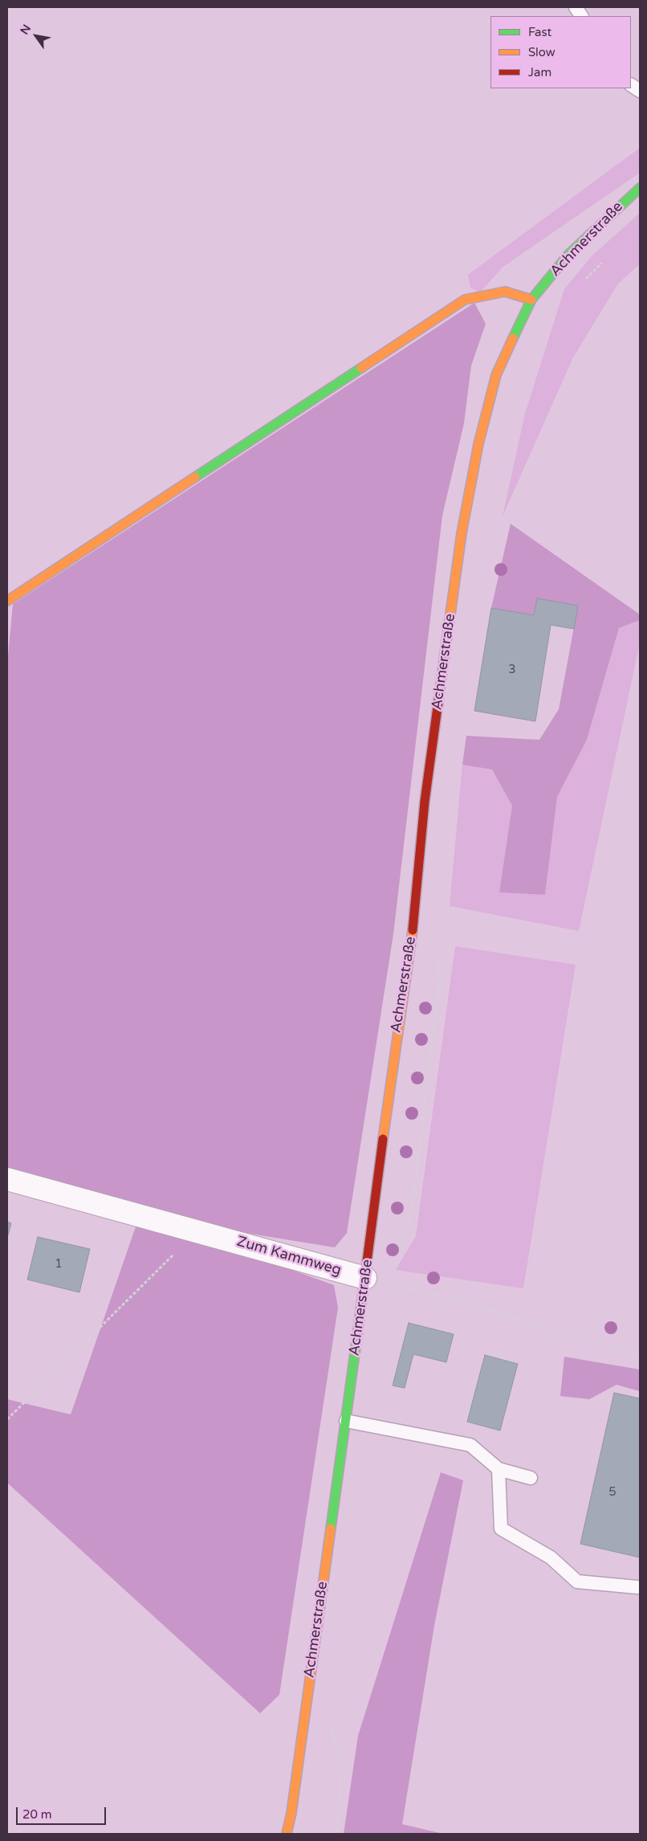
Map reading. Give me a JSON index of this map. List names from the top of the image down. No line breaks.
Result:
{"streets":{"street":["Achmerstraße","Zum Kammweg"]},"crossings":[["Achmerstraße","Zum Kammweg"]],"house_numbers":["3","1","5"],"legend":["Fast","Slow","Jam"],"scale_bar":"20 m","north":"top left"}
